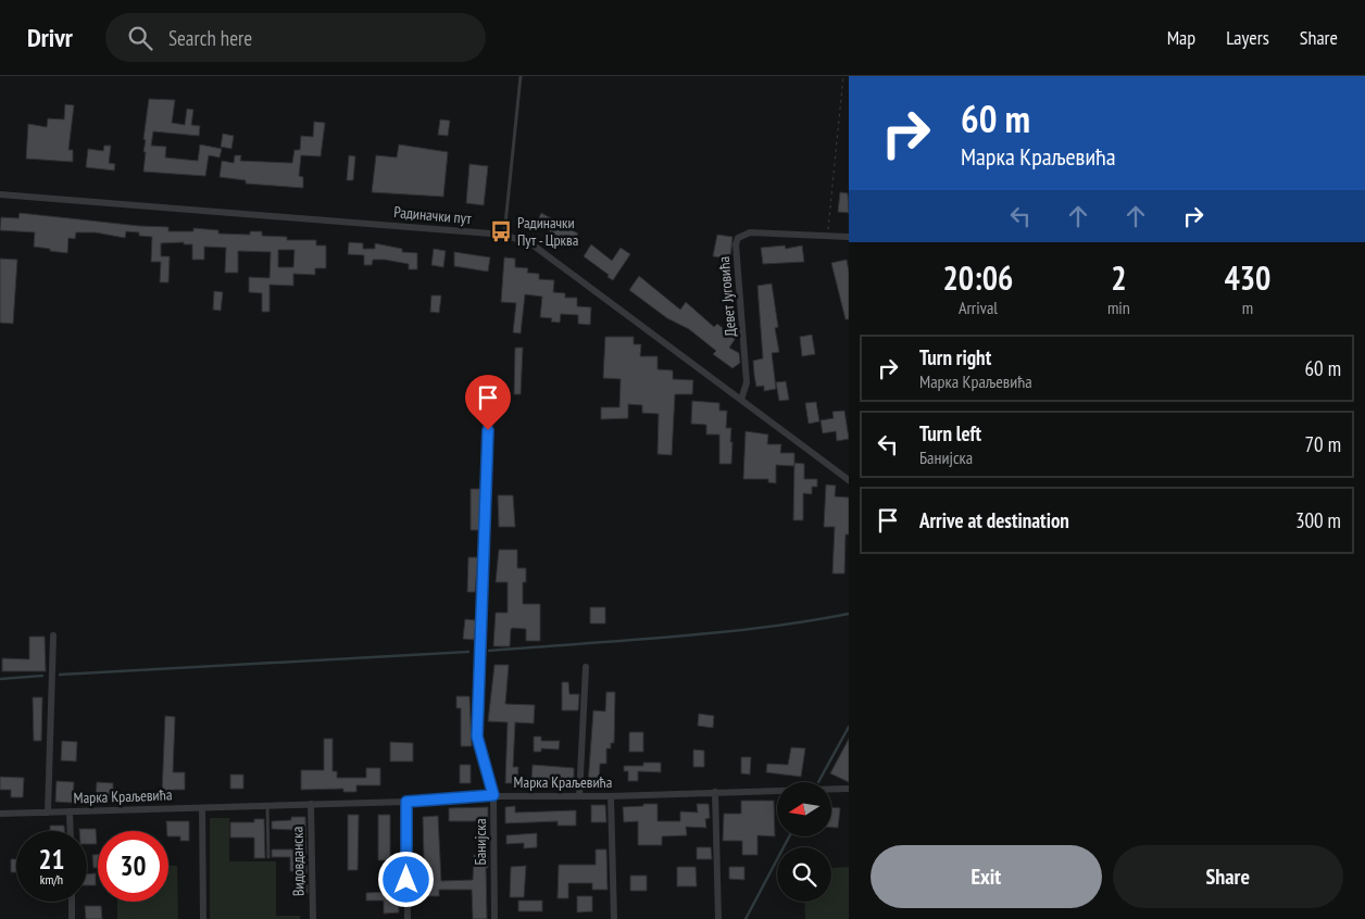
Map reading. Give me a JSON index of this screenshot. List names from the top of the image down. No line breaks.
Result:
{"streets":{"street":["Радиначки пут","Девет Југовића","Марка Краљевића","Банијска","Видовданска"]},"crossings":[["Радиначки пут","Девет Југовића"],["Марка Краљевића","Банијска"],["Марка Краљевића","Видовданска"]],"places":{"bus stop":["Радиначки Пут - Црква"]},"north":"left","page":{"header":"Drivr","search":"Search here","nav":["Map","Layers","Share"],"turn":["60 m","Марка Краљевића"],"eta":["20:06","Arrival","2","min","430","m"],"list":[{"name":"Turn right","note":"Марка Краљевића","value":"60 m"},{"name":"Turn left","note":"Банијска","value":"70 m"},{"name":"Arrive at destination","value":"300 m"}],"speed":"21 km/h","limit":"30","buttons":["Exit","Share"]}}
